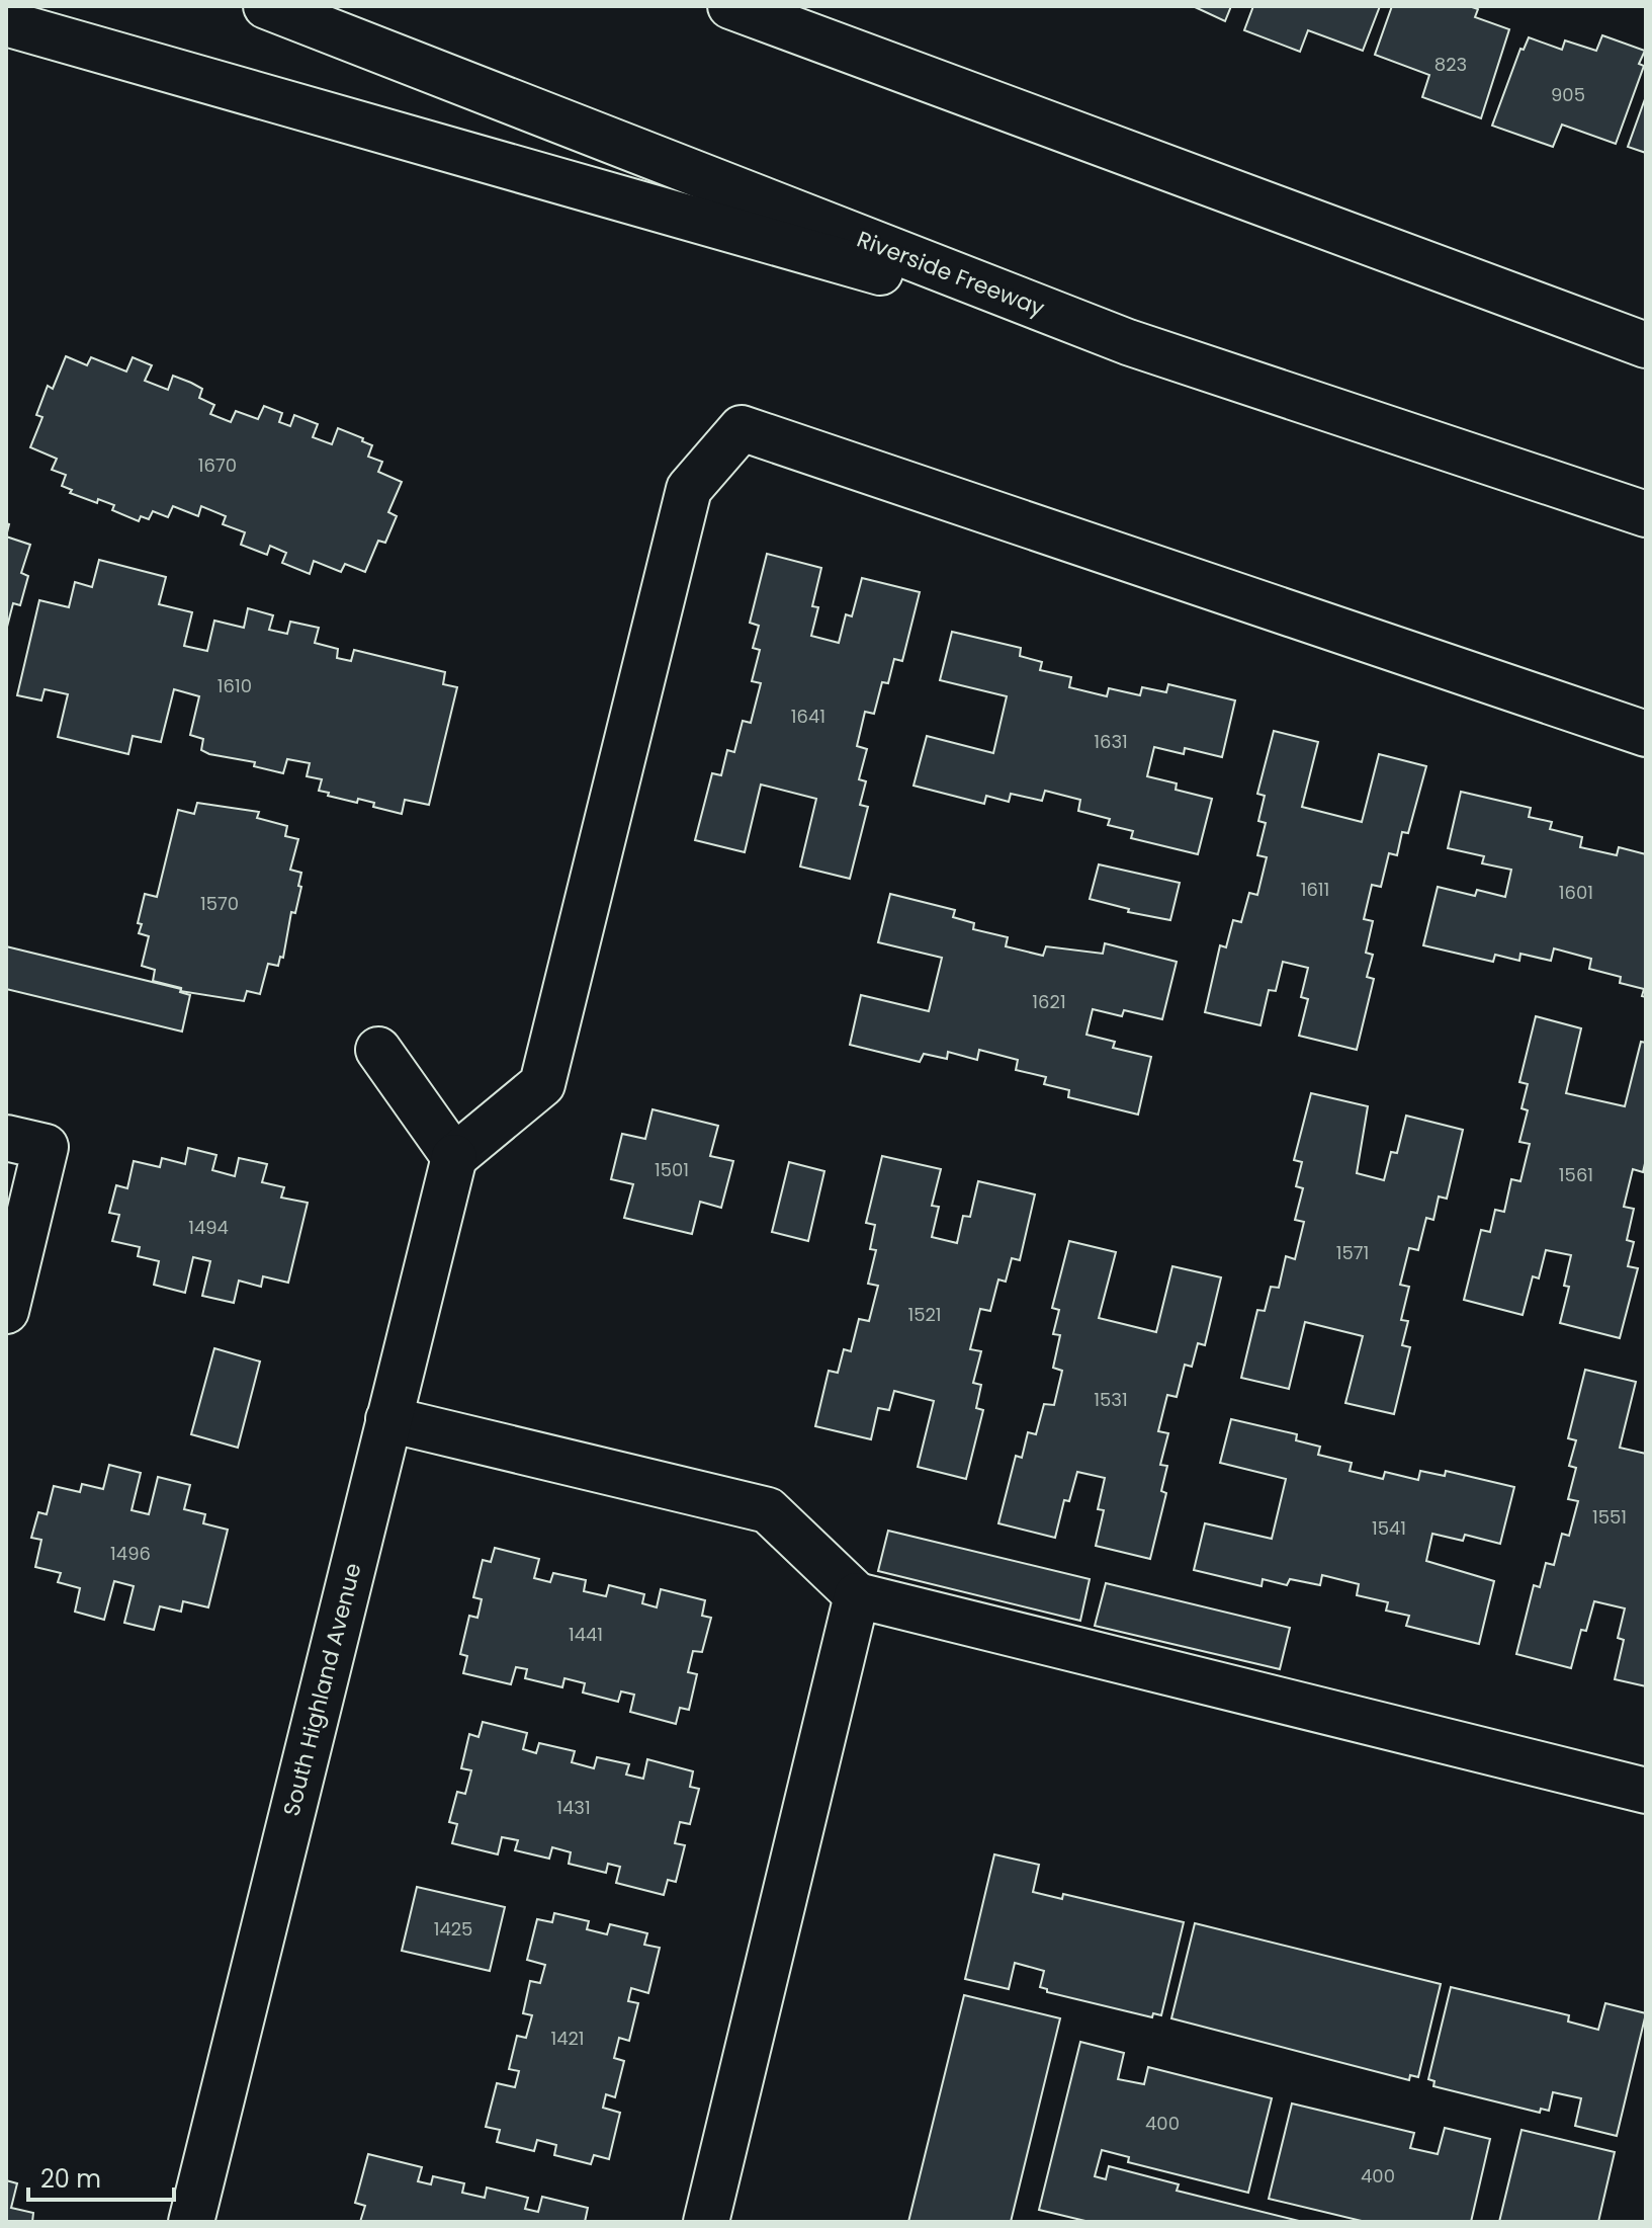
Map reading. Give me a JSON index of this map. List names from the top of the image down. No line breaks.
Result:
{"streets":{"main road":["Riverside Freeway","South Highland Avenue"]},"house_numbers":["823","905","1670","1610","1641","1631","1611","1601","1570","1621","1501","1561","1494","1571","1521","1531","1551","1541","1496","1441","1431","1425","1421","400","400"],"scale_bar":"20 m"}
